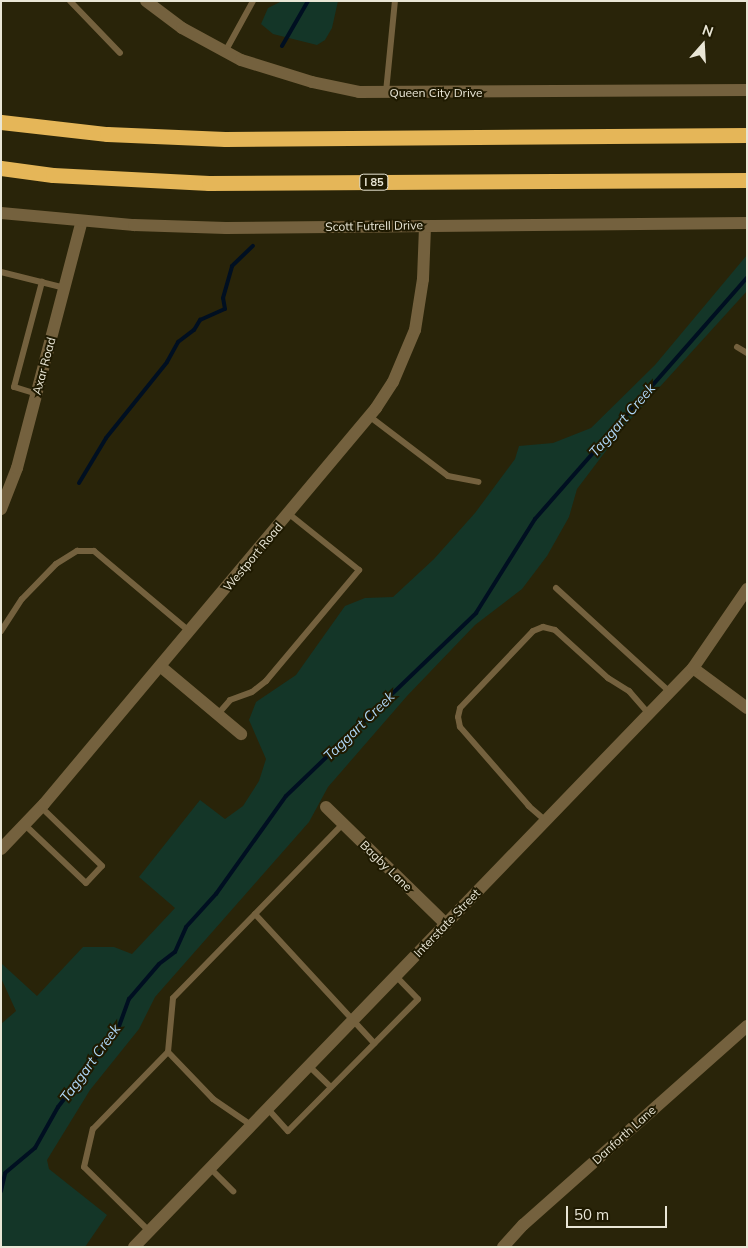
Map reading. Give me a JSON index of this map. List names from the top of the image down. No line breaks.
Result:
{"streets":{"highway":["I 85"],"street":["Queen City Drive","Scott Futrell Drive","Axar Road","Westport Road","Bagby Lane","Interstate Street","Danforth Lane"]},"crossings":[["Scott Futrell Drive","Axar Road"],["Scott Futrell Drive","Westport Road"],["Bagby Lane","Interstate Street"]],"water":["Taggart Creek"],"scale_bar":"50 m","north":"top"}
